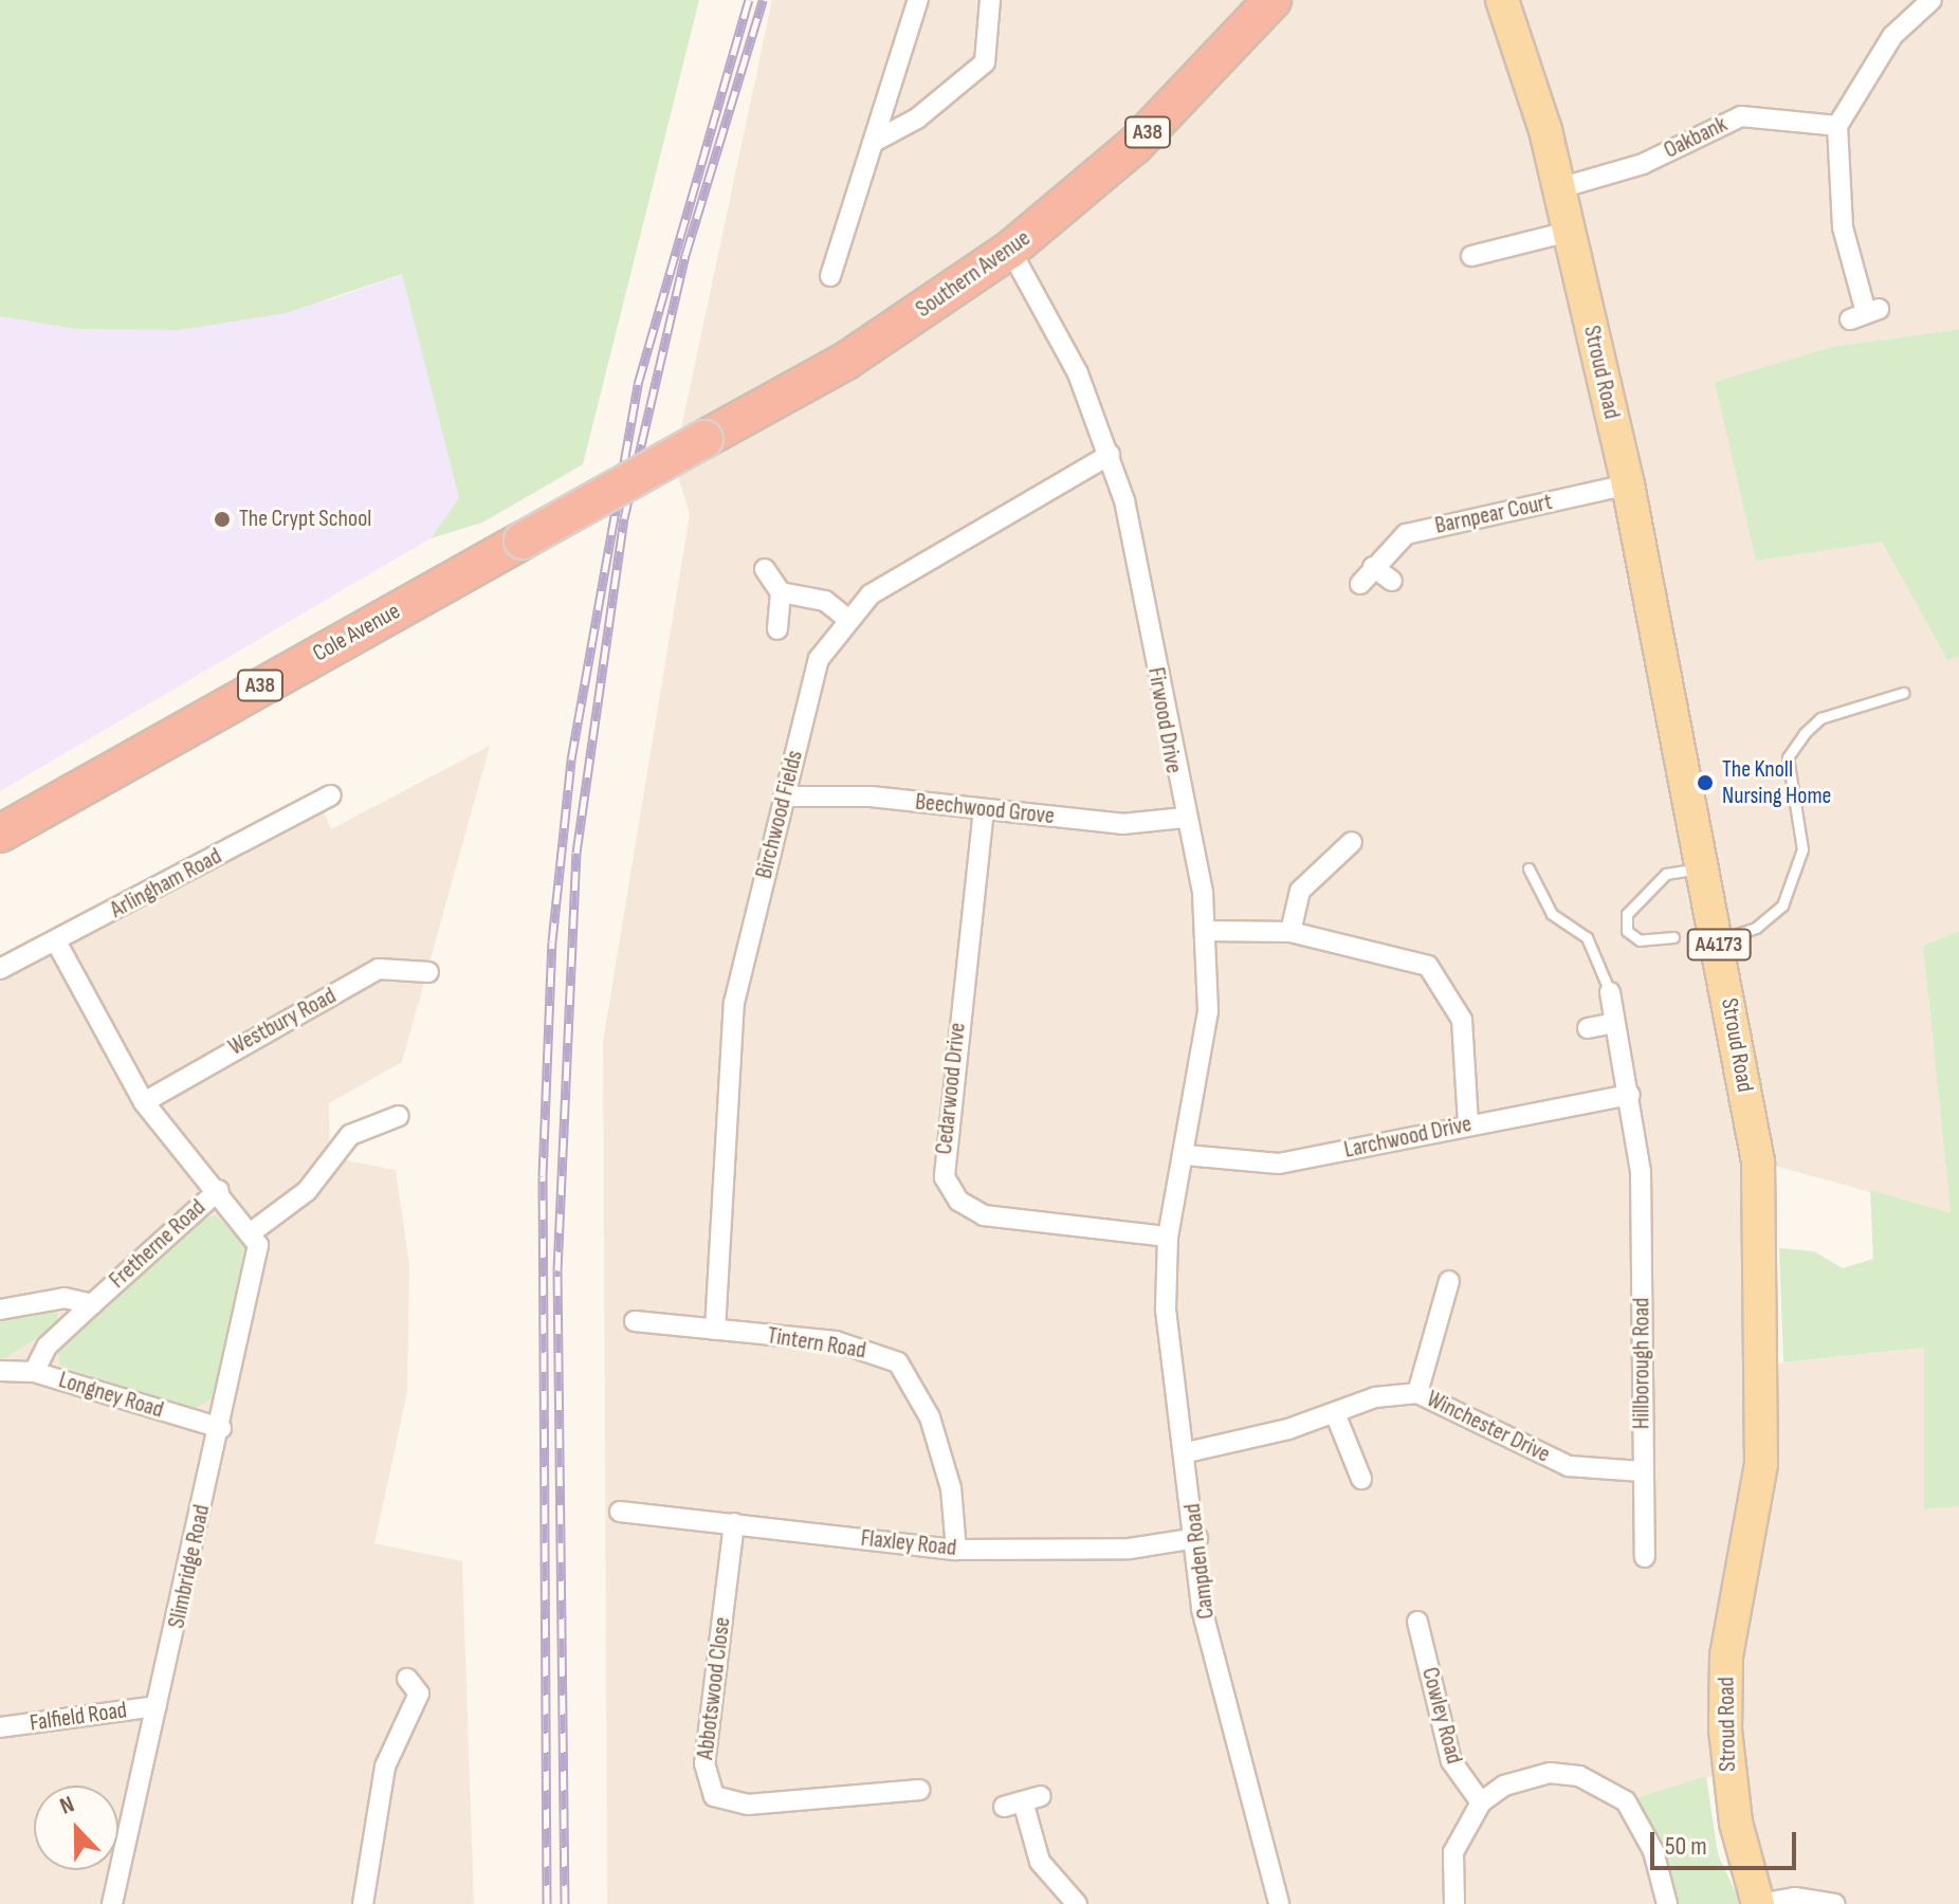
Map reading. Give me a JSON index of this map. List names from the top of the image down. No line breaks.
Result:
{"streets":{"highway":["A38","Southern Avenue","Cole Avenue"],"main road":["Stroud Road","A4173"],"street":["Oakbank","Barnpear Court","Firwood Drive","Beechwood Grove","Birchwood Fields","Arlingham Road","Westbury Road","Cedarwood Drive","Larchwood Drive","Fretherne Road","Tintern Road","Hillborough Road","Longney Road","Winchester Drive","Flaxley Road","Campden Road","Slimbridge Road","Abbotswood Close","Cowley Road","Falfield Road"]},"crossings":[["Oakbank","Stroud Road"],["Southern Avenue","Cole Avenue"],["Southern Avenue","Firwood Drive"],["Stroud Road","Barnpear Court"],["Firwood Drive","Beechwood Grove"],["Firwood Drive","Birchwood Fields"],["Firwood Drive","Larchwood Drive"],["Firwood Drive","Campden Road"],["Beechwood Grove","Birchwood Fields"],["Beechwood Grove","Cedarwood Drive"],["Birchwood Fields","Tintern Road"],["Cedarwood Drive","Campden Road"],["Larchwood Drive","Hillborough Road"],["Tintern Road","Flaxley Road"],["Hillborough Road","Winchester Drive"],["Longney Road","Slimbridge Road"],["Winchester Drive","Campden Road"],["Flaxley Road","Campden Road"],["Flaxley Road","Abbotswood Close"],["Slimbridge Road","Falfield Road"]],"places":["The Crypt School","The Knoll Nursing Home"],"scale_bar":"50 m","north":"top"}
